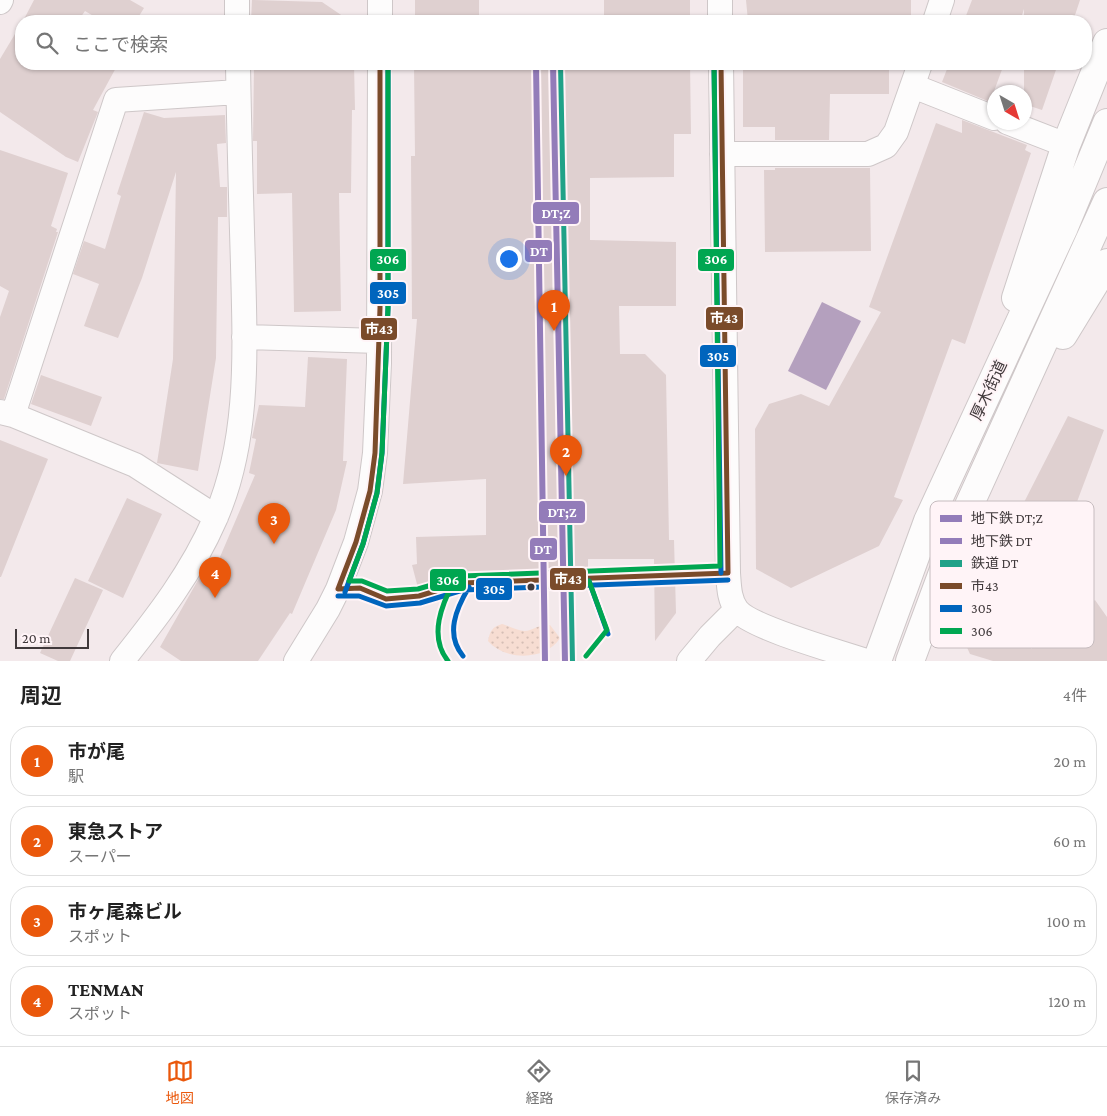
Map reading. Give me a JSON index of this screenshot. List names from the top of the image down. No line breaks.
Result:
{"streets":{"highway":["厚木街道"]},"lines":["metro line DT;Z","metro line DT","rail line DT","transit line 市43","transit line 305","transit line 306"],"legend":["地下鉄 DT;Z","地下鉄 DT","鉄道 DT","市43","305","306"],"scale_bar":"20 m","north":"bottom right","page":{"search":"ここで検索","pins":["1","2","3","4"],"scale":"20 m","heading":["周辺","4件"],"list":[{"mark":"1","name":"市が尾","note":"駅","value":"20 m"},{"mark":"2","name":"東急ストア","note":"スーパー","value":"60 m"},{"mark":"3","name":"市ヶ尾森ビル","note":"スポット","value":"100 m"},{"mark":"4","name":"TENMAN","note":"スポット","value":"120 m"}],"nav":["地図","経路","保存済み"]}}
